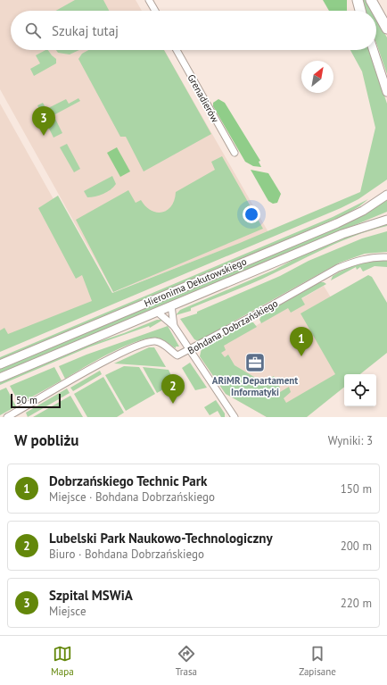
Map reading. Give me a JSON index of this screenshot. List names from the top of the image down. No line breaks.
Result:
{"streets":{"street":["Grenadierów","Hieronima Dekutowskiego","Bohdana Dobrzańskiego"]},"places":{"office":["ARiMR Departament Informatyki"]},"scale_bar":"50 m","north":"top right","page":{"search":"Szukaj tutaj","pins":["3","1","2"],"scale":"50 m","heading":["W pobliżu","Wyniki: 3"],"list":[{"mark":"1","name":"Dobrzańskiego Technic Park","note":"Miejsce · Bohdana Dobrzańskiego","value":"150 m"},{"mark":"2","name":"Lubelski Park Naukowo-Technologiczny","note":"Biuro · Bohdana Dobrzańskiego","value":"200 m"},{"mark":"3","name":"Szpital MSWiA","note":"Miejsce","value":"220 m"}],"nav":["Mapa","Trasa","Zapisane"]}}
